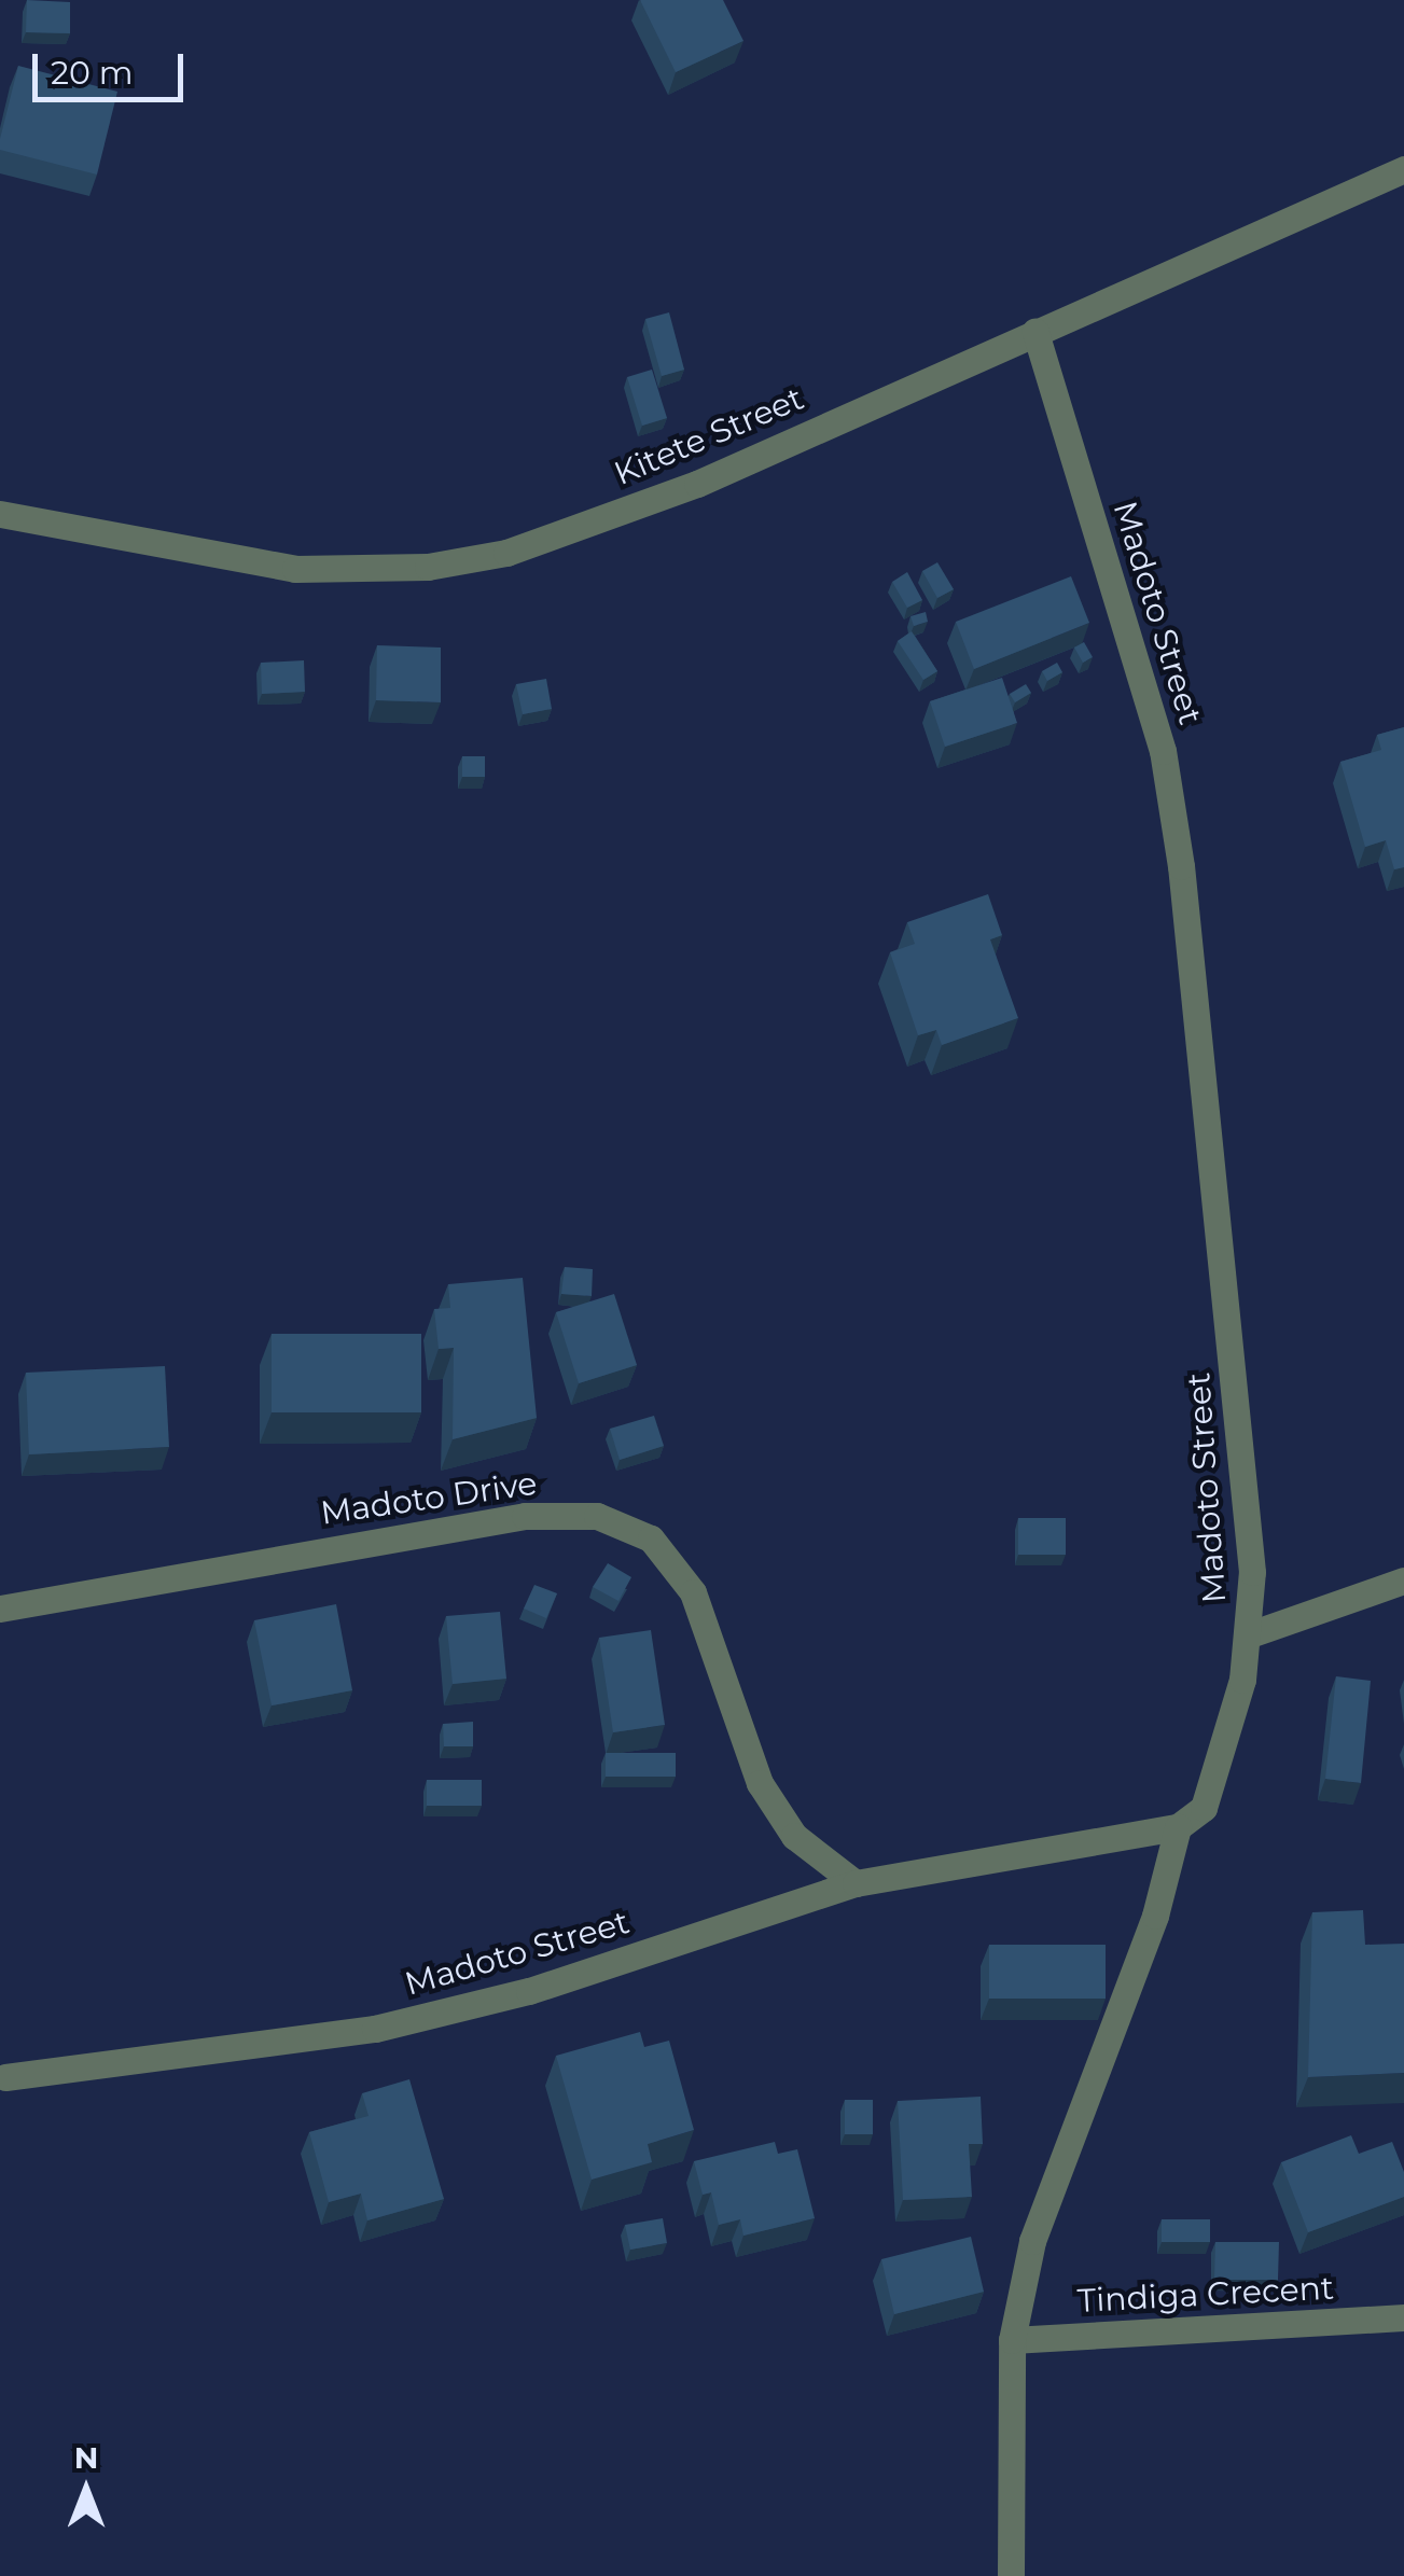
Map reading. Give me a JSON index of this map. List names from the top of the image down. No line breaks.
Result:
{"streets":{"street":["Kitete Street","Madoto Street","Madoto Drive","Tindiga Crecent"]},"crossings":[["Kitete Street","Madoto Street"],["Madoto Street","Madoto Drive"]],"scale_bar":"20 m","north":"top"}
